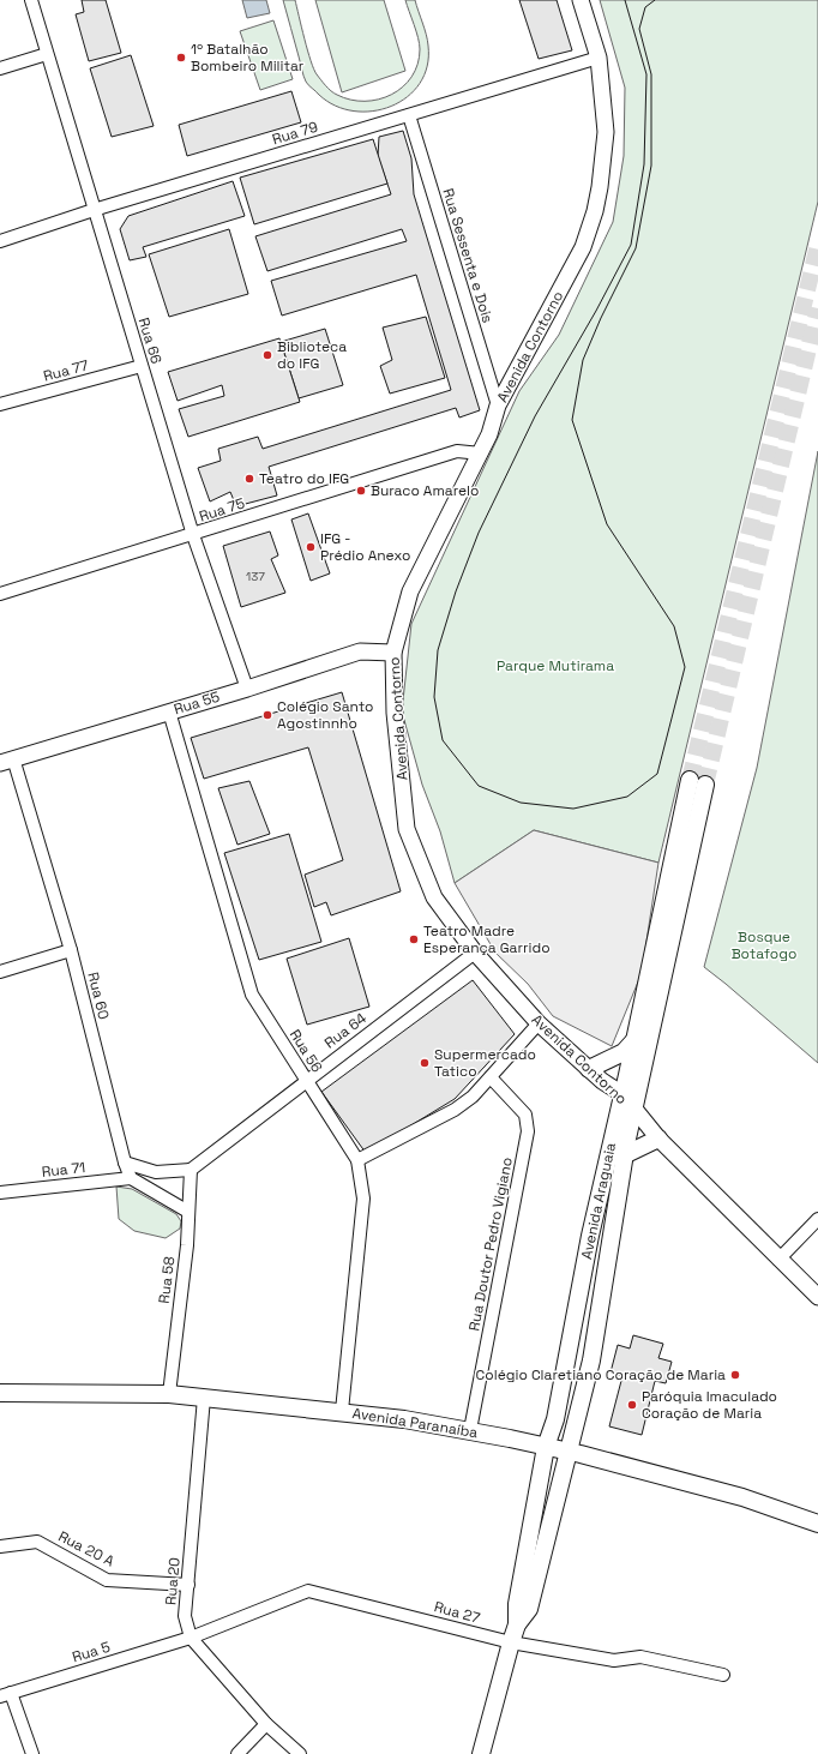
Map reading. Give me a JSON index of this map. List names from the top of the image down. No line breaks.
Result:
{"streets":{"main road":["Avenida Araguaia","Avenida Paranaíba"],"street":["Rua 79","Rua Sessenta e Dois","Rua 66","Avenida Contorno","Rua 77","Rua 75","Rua 55","Rua 60","Rua 64","Rua 56","Rua 71","Rua Doutor Pedro Vigiano","Rua 58","Rua 20 A","Rua 20","Rua 27","Rua 5"]},"crossings":[["Rua 79","Rua Sessenta e Dois"],["Rua 79","Rua 66"],["Rua 79","Avenida Contorno"],["Rua Sessenta e Dois","Avenida Contorno"],["Rua 66","Rua 77"],["Rua 66","Rua 75"],["Rua 66","Rua 55"],["Avenida Contorno","Rua 75"],["Avenida Contorno","Rua 55"],["Avenida Contorno","Rua 64"],["Avenida Contorno","Avenida Araguaia"],["Rua 55","Rua 60"],["Rua 55","Rua 56"],["Rua 60","Rua 71"],["Rua 64","Rua 56"],["Rua 64","Rua 58"],["Rua 56","Avenida Paranaíba"],["Avenida Araguaia","Avenida Paranaíba"],["Avenida Araguaia","Rua 27"],["Rua Doutor Pedro Vigiano","Avenida Paranaíba"],["Rua 58","Avenida Paranaíba"],["Avenida Paranaíba","Rua 20"],["Rua 20 A","Rua 20"],["Rua 20","Rua 27"],["Rua 20","Rua 5"],["Rua 27","Rua 5"]],"parks":["Parque Mutirama","Bosque Botafogo"],"places":["1º Batalhão Bombeiro Militar","Biblioteca do IFG","Teatro do IFG","Buraco Amarelo","IFG - Prédio Anexo","Colégio Santo Agostinnho","Teatro Madre Esperança Garrido","Supermercado Tatico","Colégio Claretiano Coração de Maria","Paróquia Imaculado Coração de Maria"],"house_numbers":["137"]}
